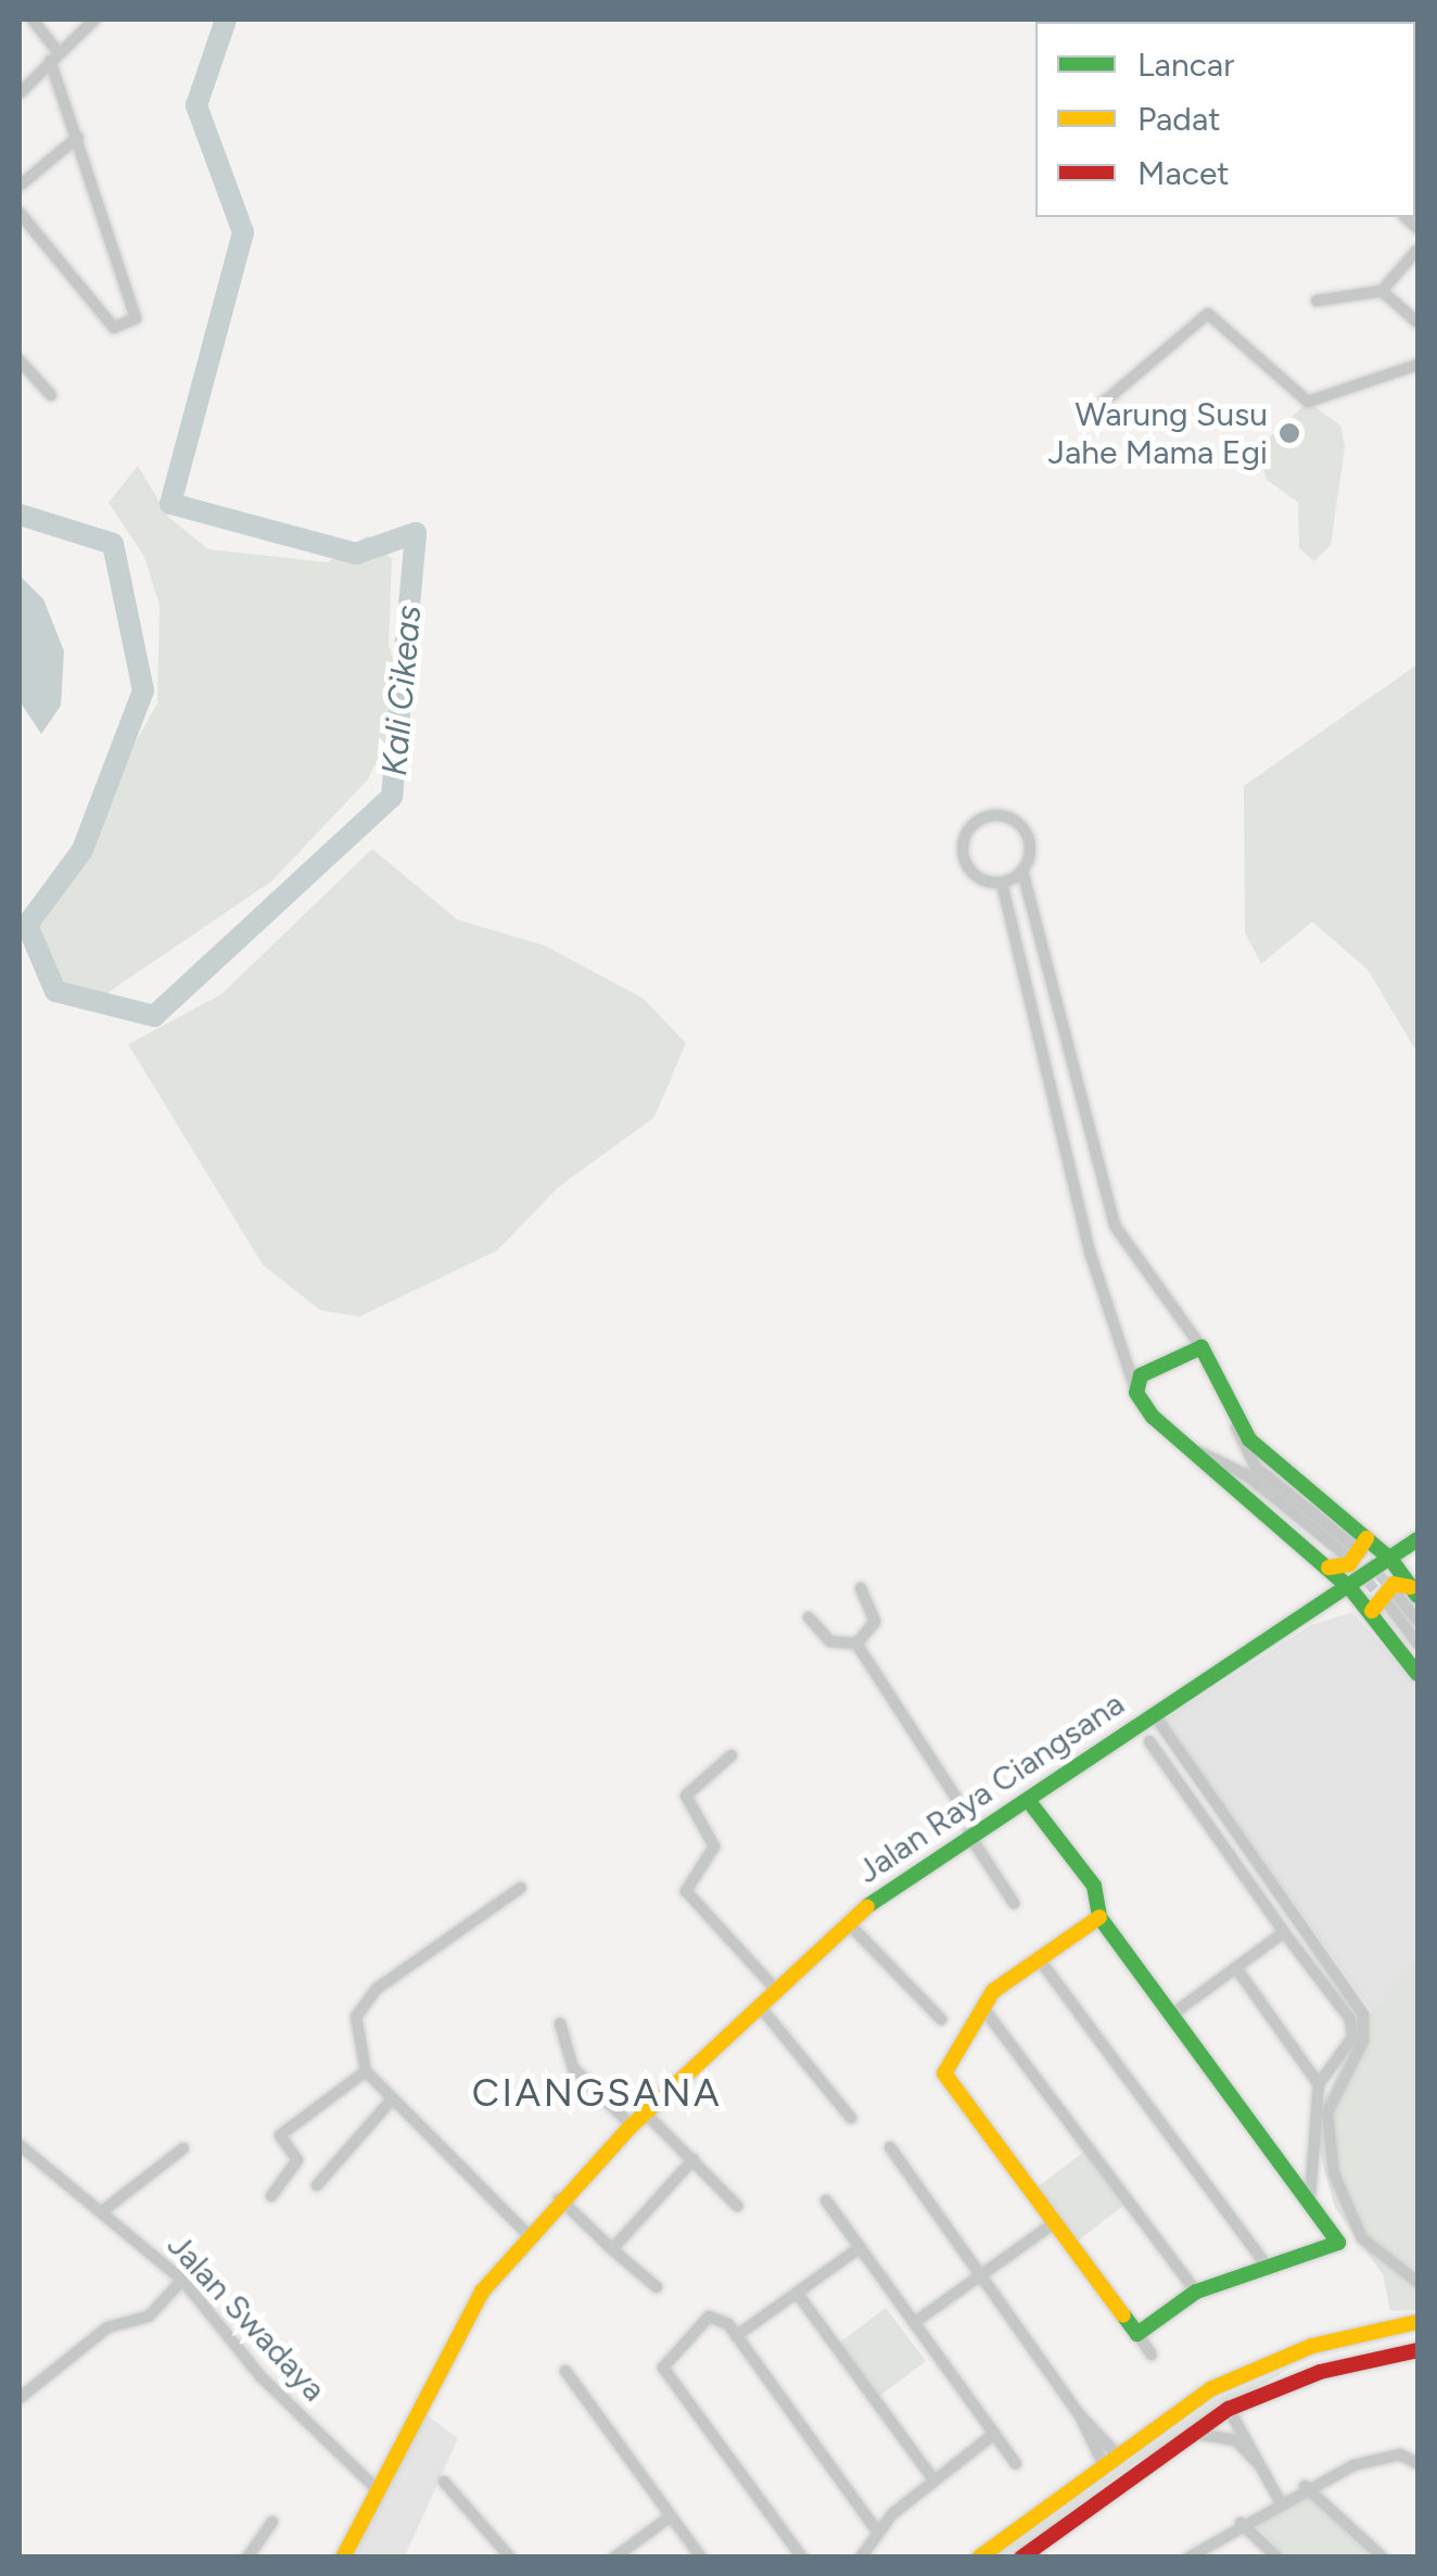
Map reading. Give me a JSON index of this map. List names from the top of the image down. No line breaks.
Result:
{"streets":{"street":["Jalan Raya Ciangsana","Jalan Swadaya"]},"crossings":[["Jalan Raya Ciangsana","Jalan Swadaya"]],"districts":["CIANGSANA"],"water":["Kali Cikeas"],"places":["Warung Susu Jahe Mama Egi"],"legend":["Lancar","Padat","Macet"]}
